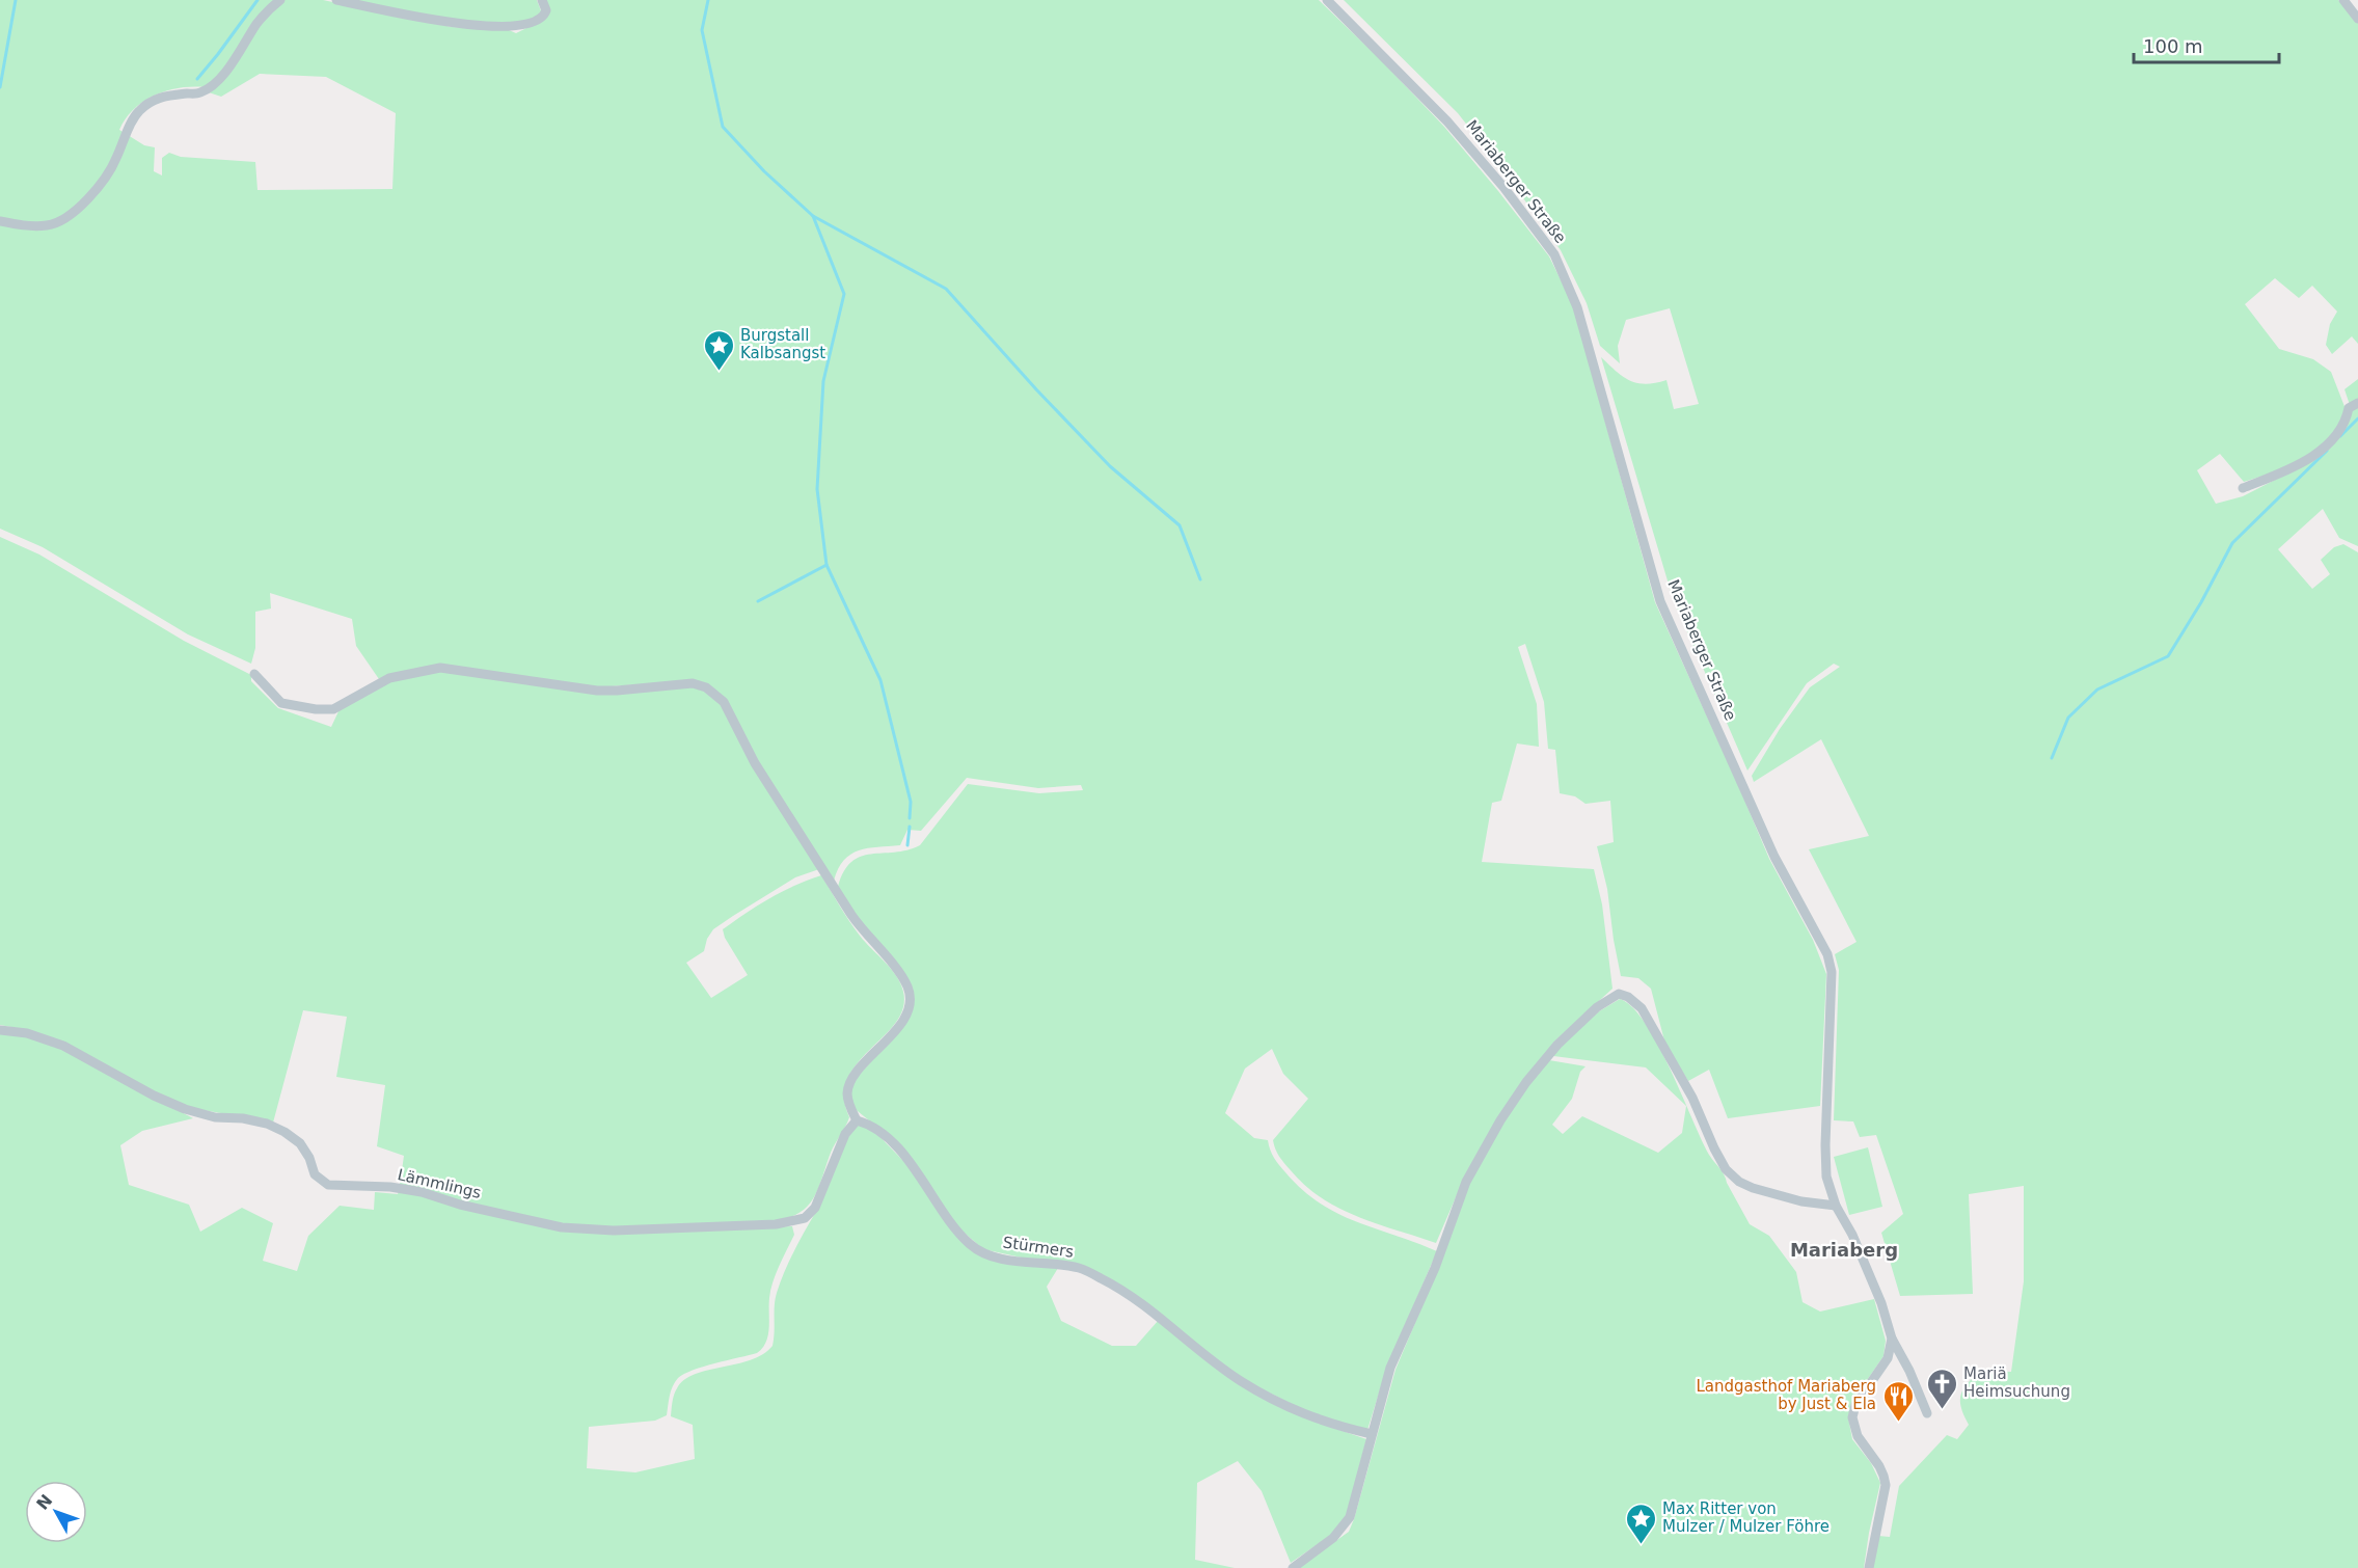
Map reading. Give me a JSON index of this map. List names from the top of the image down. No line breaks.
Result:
{"streets":{"street":["Mariaberger Straße","Lämmlings","Stürmers"]},"crossings":[["Lämmlings","Stürmers"]],"districts":["Mariaberg"],"places":{"place":["Burgstall Kalbsangst","Max Ritter von Mulzer / Mulzer Föhre"],"church":["Mariä Heimsuchung"],"restaurant":["Landgasthof Mariaberg by Just & Ela"]},"scale_bar":"100 m","north":"top left"}
